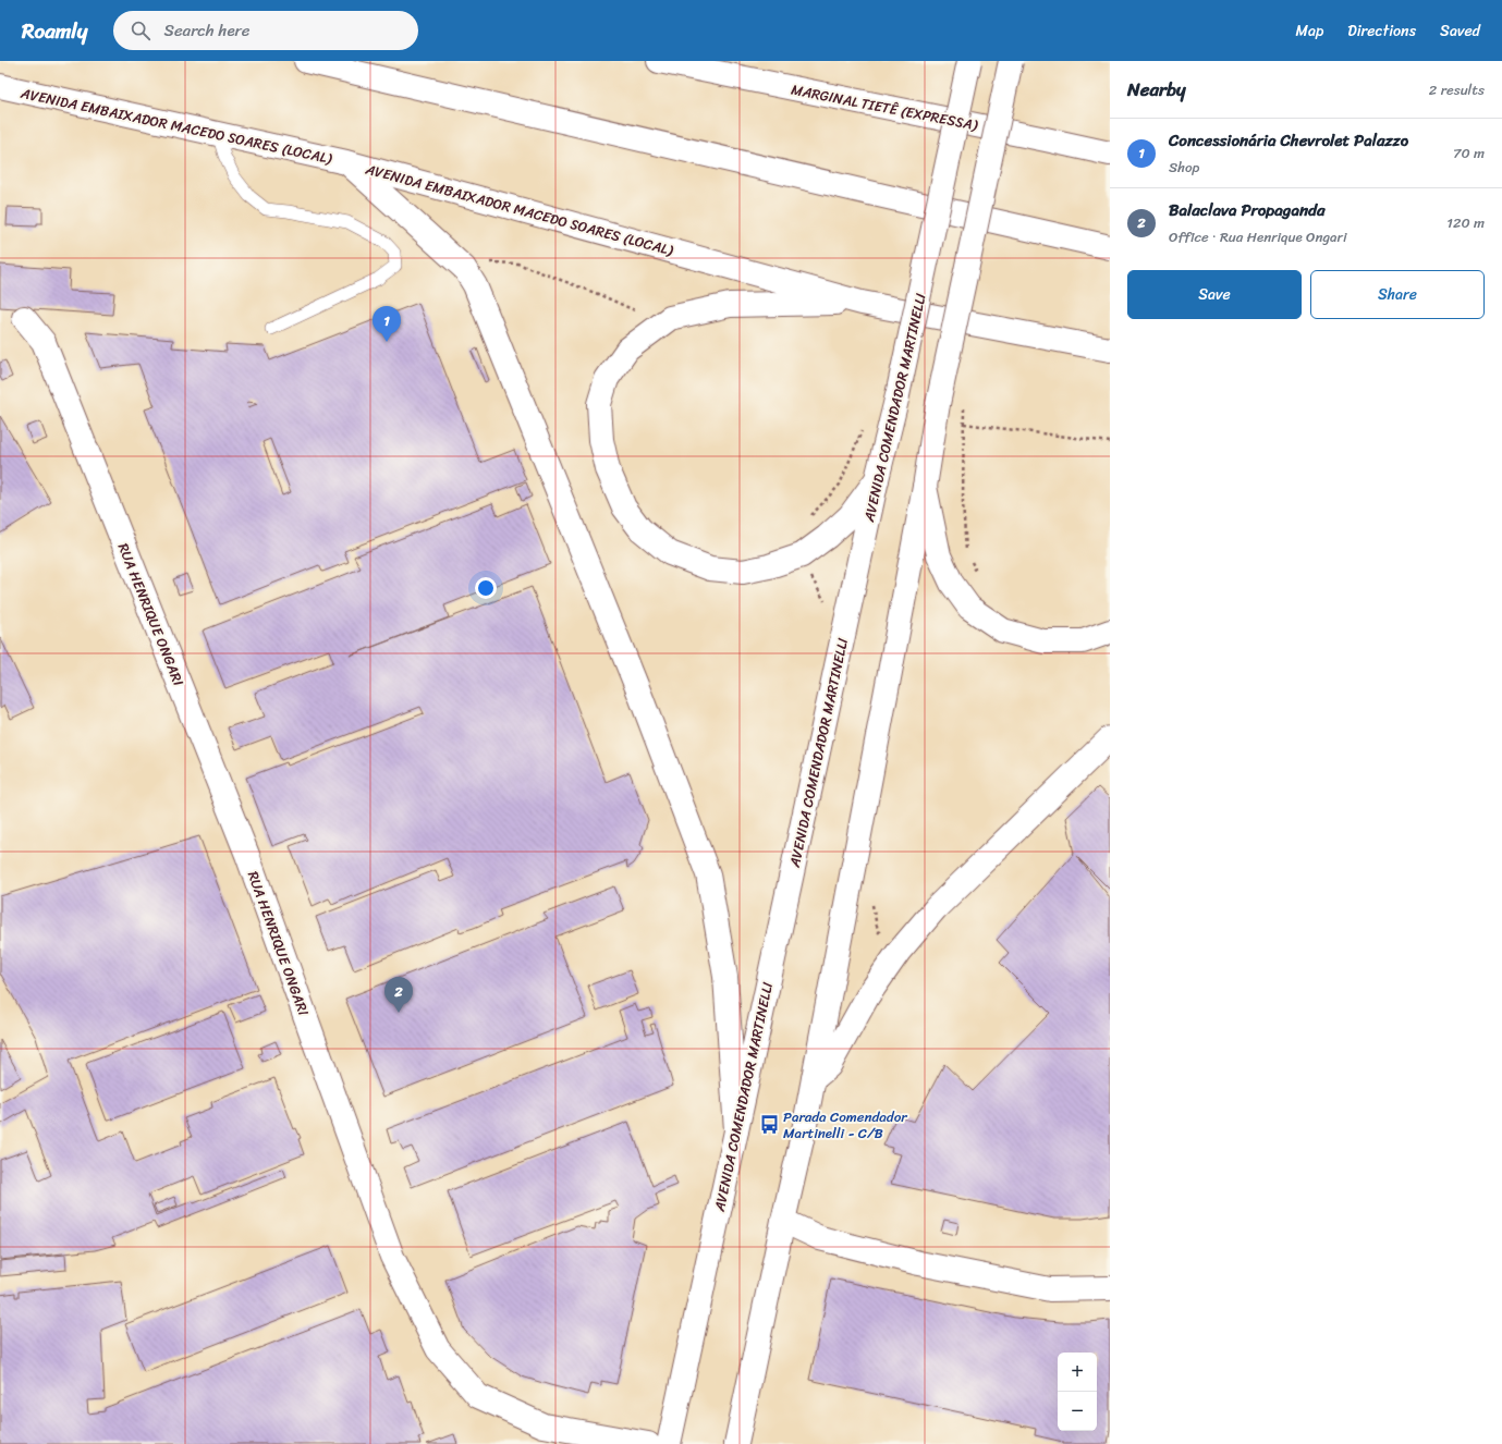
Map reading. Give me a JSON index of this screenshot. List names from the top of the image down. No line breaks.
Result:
{"streets":{"main road":["MARGINAL TIETÊ (EXPRESSA)","AVENIDA EMBAIXADOR MACEDO SOARES (LOCAL)","AVENIDA COMENDADOR MARTINELLI","RUA HENRIQUE ONGARI"]},"places":{"bus stop":["Parada Comendador Martinelli - C/B"]},"page":{"header":"Roamly","search":"Search here","nav":["Map","Directions","Saved"],"heading":["Nearby","2 results"],"list":[{"mark":"1","name":"Concessionária Chevrolet Palazzo","note":"Shop","value":"70 m"},{"mark":"2","name":"Balaclava Propaganda","note":"Office · Rua Henrique Ongari","value":"120 m"}],"buttons":["Save","Share"],"pins":["1","2"],"map_buttons":["+","−"]}}
